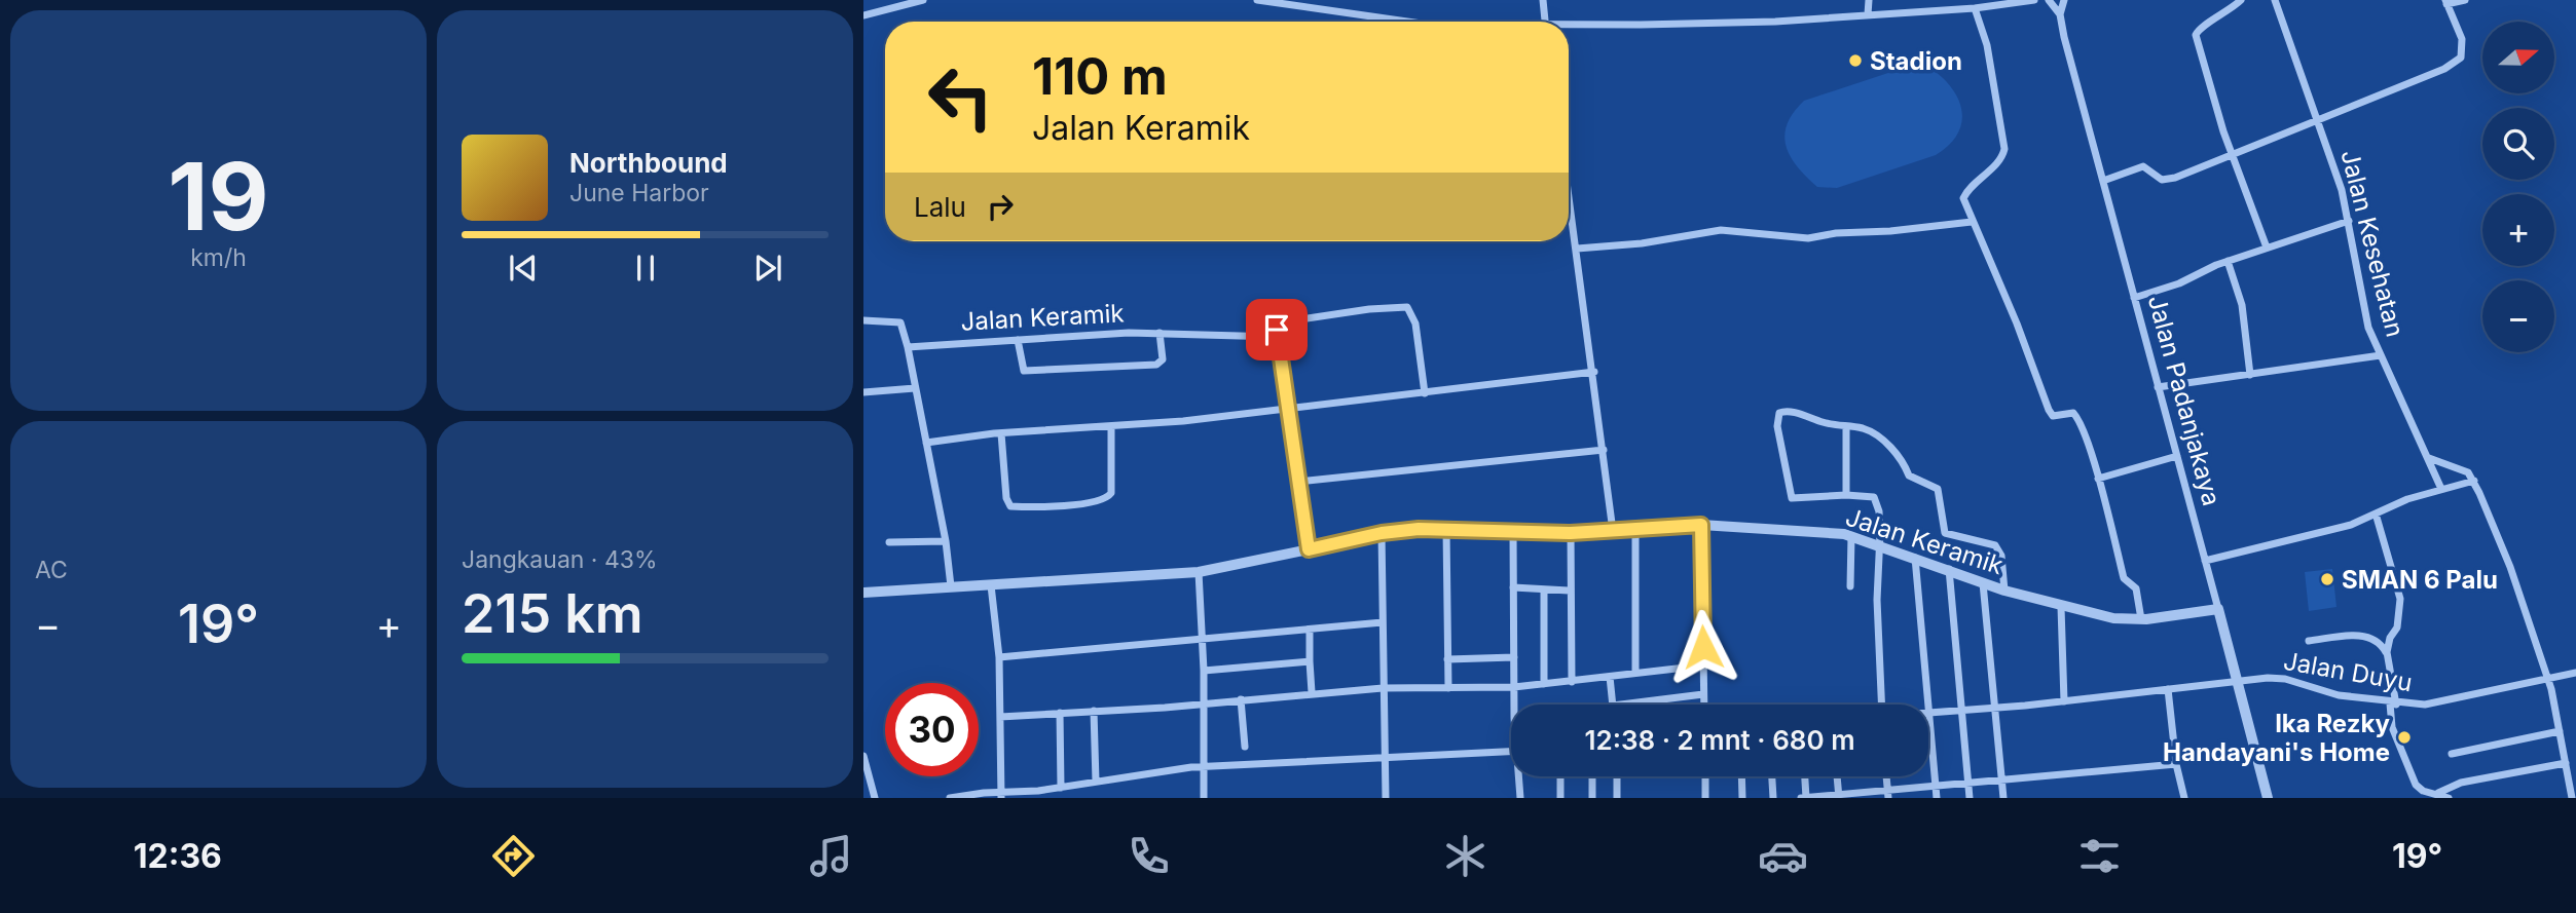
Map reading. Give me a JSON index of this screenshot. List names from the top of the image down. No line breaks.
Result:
{"streets":{"street":["Jalan Kesehatan","Jalan Keramik","Jalan Padanjakaya","Jalan Duyu"]},"crossings":[["Jalan Keramik","Jalan Padanjakaya"],["Jalan Padanjakaya","Jalan Duyu"]],"places":["Stadion","SMAN 6 Palu","Ika Rezky Handayani's Home"],"north":"right","page":{"tile":[["19","km/h"],"AC",["Jangkauan · 43%","215 km"]],"map_buttons":["+","−"],"turn":["110 m","Jalan Keramik"],"song":["Northbound","June Harbor"],"then":"Lalu","heat":["−","19°","+"],"limit":"30","trip":"12:38 · 2 mnt · 680 m","tabs":["12:36","19°"]}}
